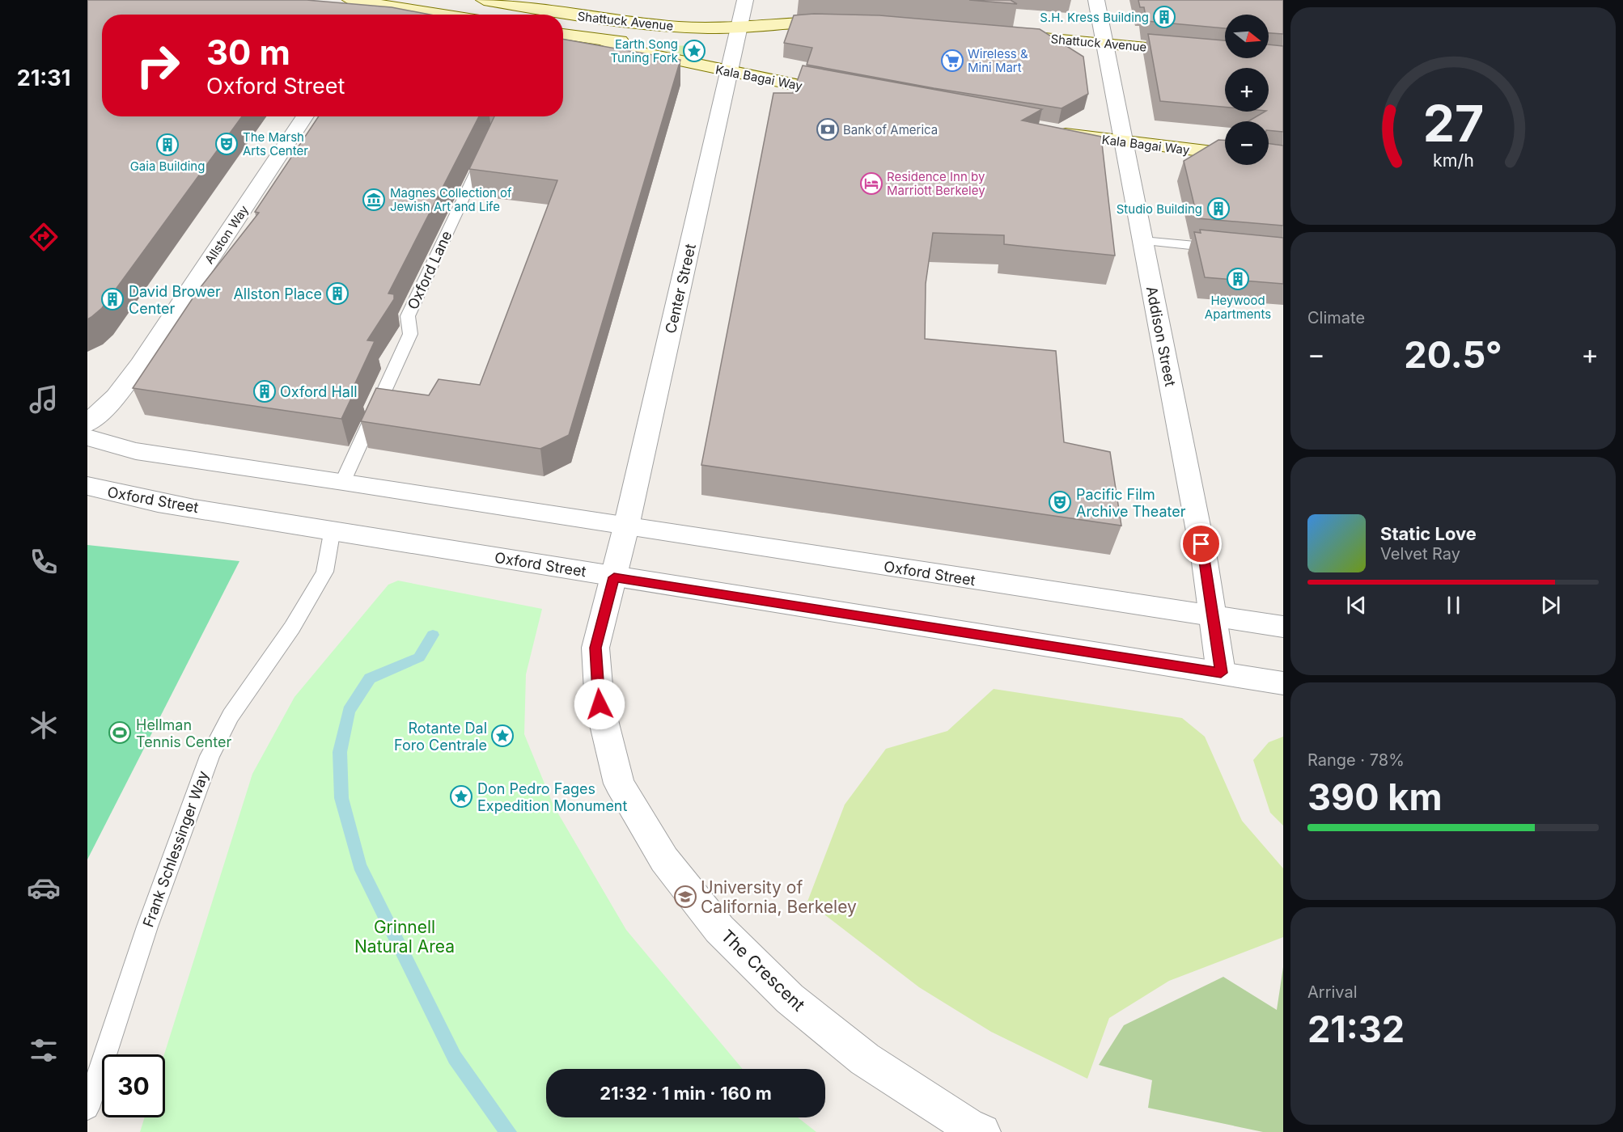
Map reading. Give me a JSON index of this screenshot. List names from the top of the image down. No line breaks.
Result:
{"streets":{"main road":["Shattuck Avenue","Kala Bagai Way"],"street":["Allston Way","Center Street","Addison Street","Oxford Street","The Crescent"],"lane":["Oxford Lane","Frank Schlessinger Way"]},"crossings":[["Shattuck Avenue","Kala Bagai Way"],["Shattuck Avenue","Center Street"],["Shattuck Avenue","Addison Street"],["Kala Bagai Way","Center Street"],["Kala Bagai Way","Addison Street"],["Oxford Lane","Oxford Street"],["Center Street","Oxford Street"],["Center Street","The Crescent"],["Addison Street","Oxford Street"],["Oxford Street","Frank Schlessinger Way"],["Oxford Street","The Crescent"]],"parks":["Grinnell Natural Area"],"places":{"building":["S.H. Kress Building","Gaia Building","Studio Building","Heywood Apartments","Allston Place","David Brower Center","Oxford Hall"],"place":["Earth Song Tuning Fork","Rotante Dal Foro Centrale","Don Pedro Fages Expedition Monument"],"supermarket":["Wireless & Mini Mart"],"bank":["Bank of America"],"theatre":["The Marsh Arts Center","Pacific Film Archive Theater"],"hotel":["Residence Inn by Marriott Berkeley"],"museum":["Magnes Collection of Jewish Art and Life"],"sports":["Hellman Tennis Center"],"school or university":["University of California, Berkeley"]},"north":"right","page":{"tabs":"21:31","map_buttons":["+","−"],"turn":["30 m","Oxford Street"],"tile":["Climate",["Range · 78%","390 km"],["Arrival","21:32"]],"heat":["−","20.5°","+"],"song":["Static Love","Velvet Ray"],"limit":"30","trip":"21:32 · 1 min · 160 m","gauge":["27","km/h"]}}
